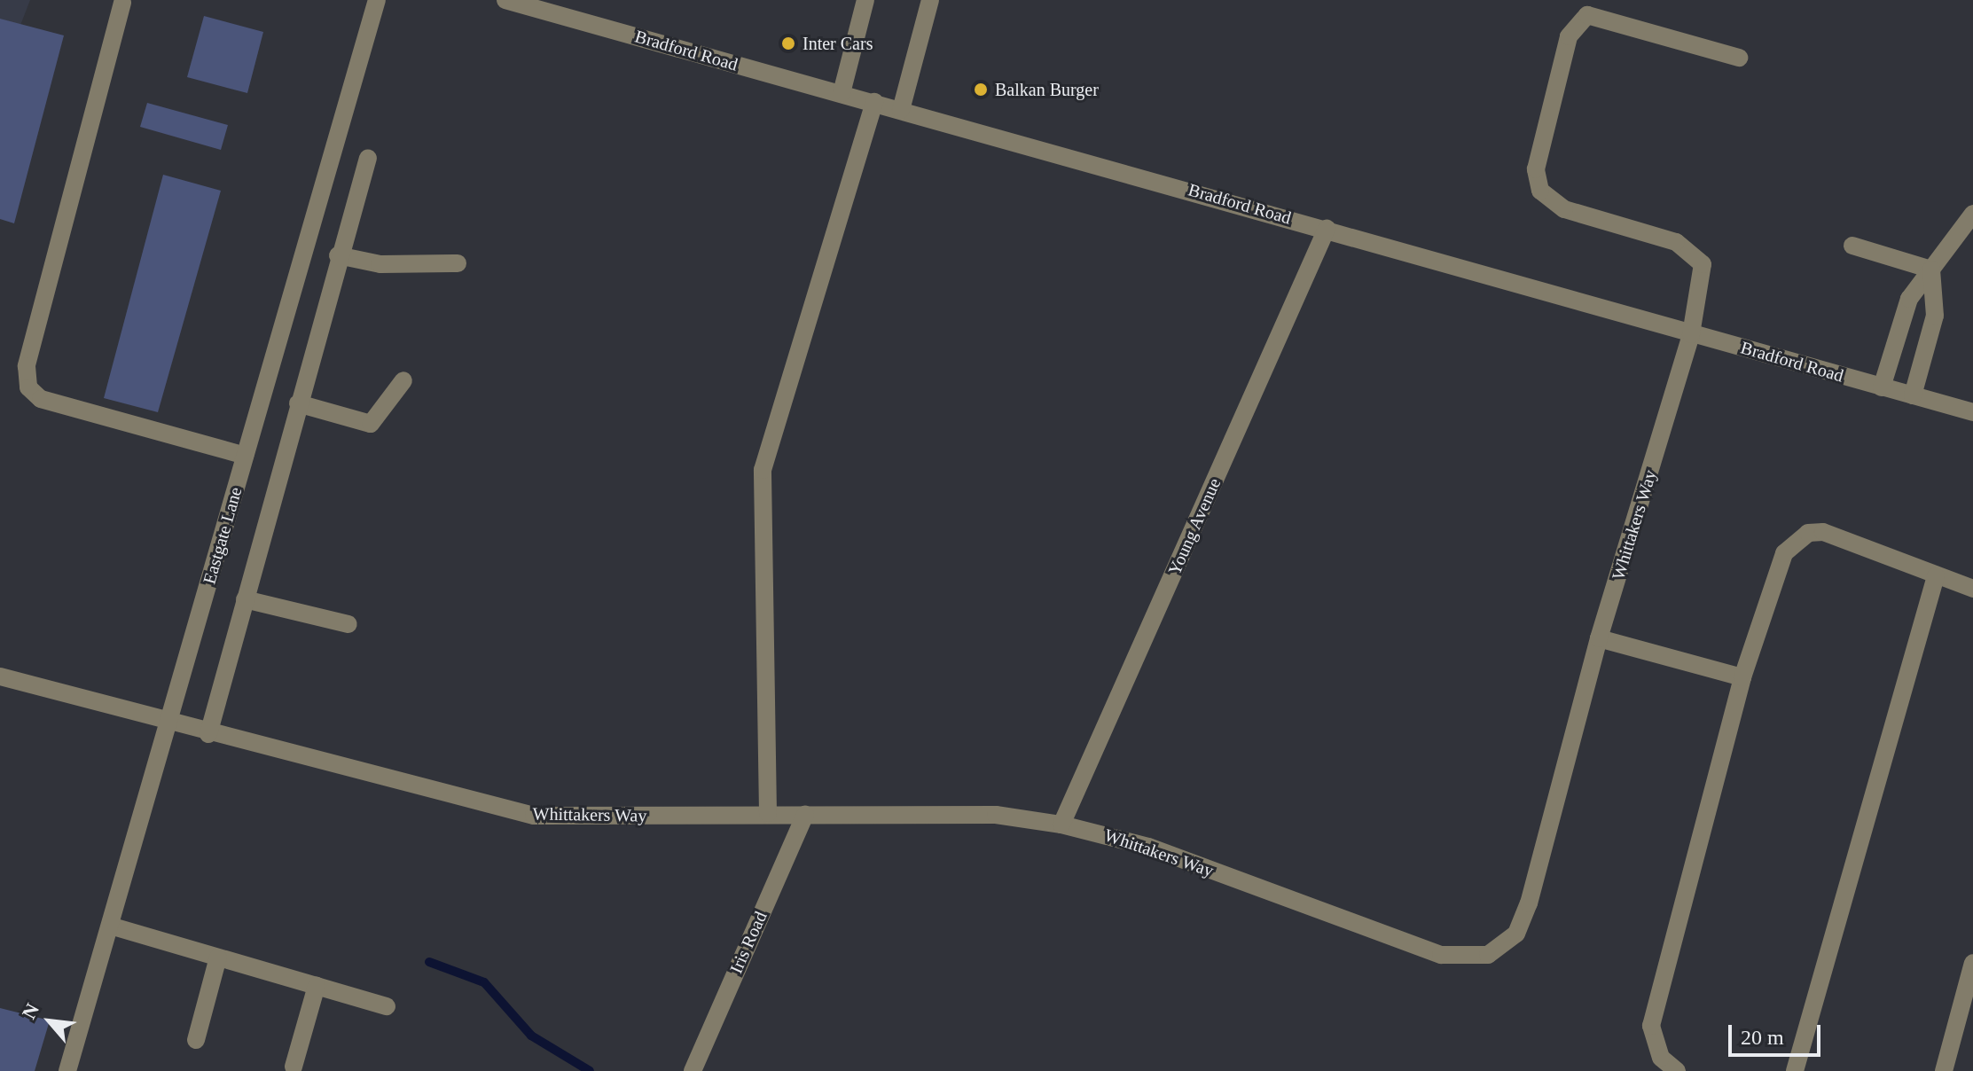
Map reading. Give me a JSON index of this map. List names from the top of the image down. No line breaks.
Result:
{"streets":{"street":["Bradford Road","Whittakers Way","Young Avenue","Eastgate Lane","Iris Road"]},"crossings":[["Bradford Road","Whittakers Way"],["Bradford Road","Young Avenue"],["Whittakers Way","Young Avenue"],["Whittakers Way","Eastgate Lane"],["Whittakers Way","Iris Road"]],"places":["Inter Cars","Balkan Burger"],"scale_bar":"20 m","north":"top left"}
